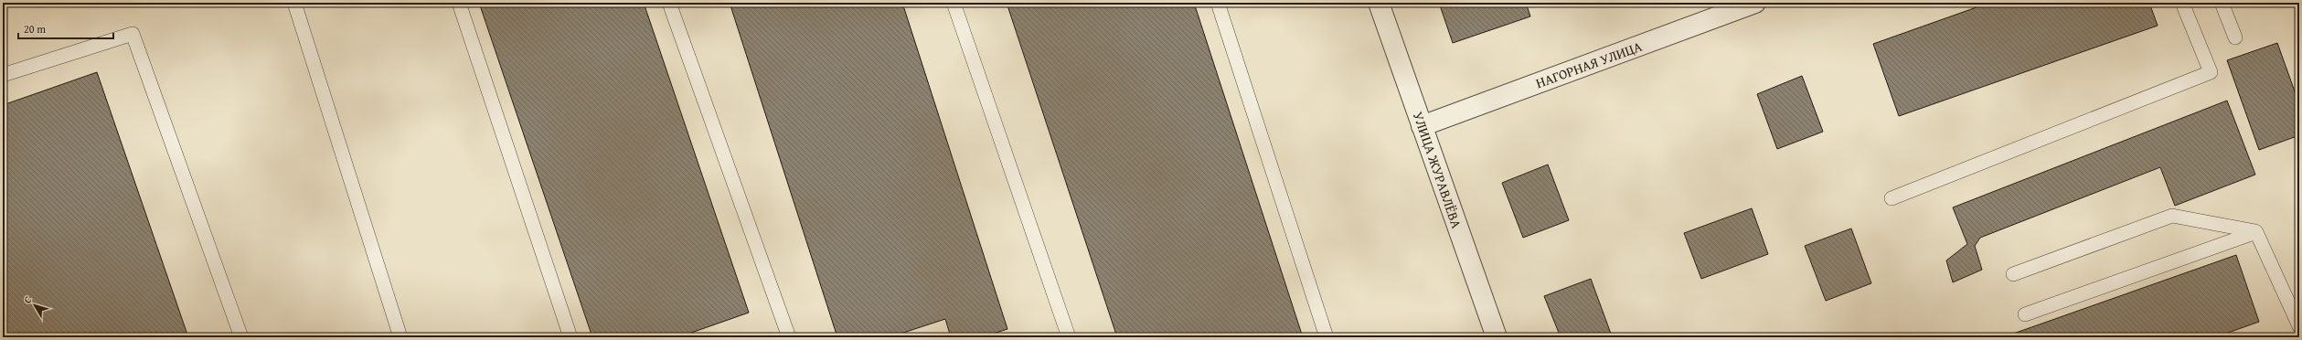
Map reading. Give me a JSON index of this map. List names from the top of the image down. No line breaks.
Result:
{"streets":{"street":["НАГОРНАЯ УЛИЦА","УЛИЦА ЖУРАВЛЁВА"]},"crossings":[["НАГОРНАЯ УЛИЦА","УЛИЦА ЖУРАВЛЁВА"]],"scale_bar":"20 m","north":"top left"}
